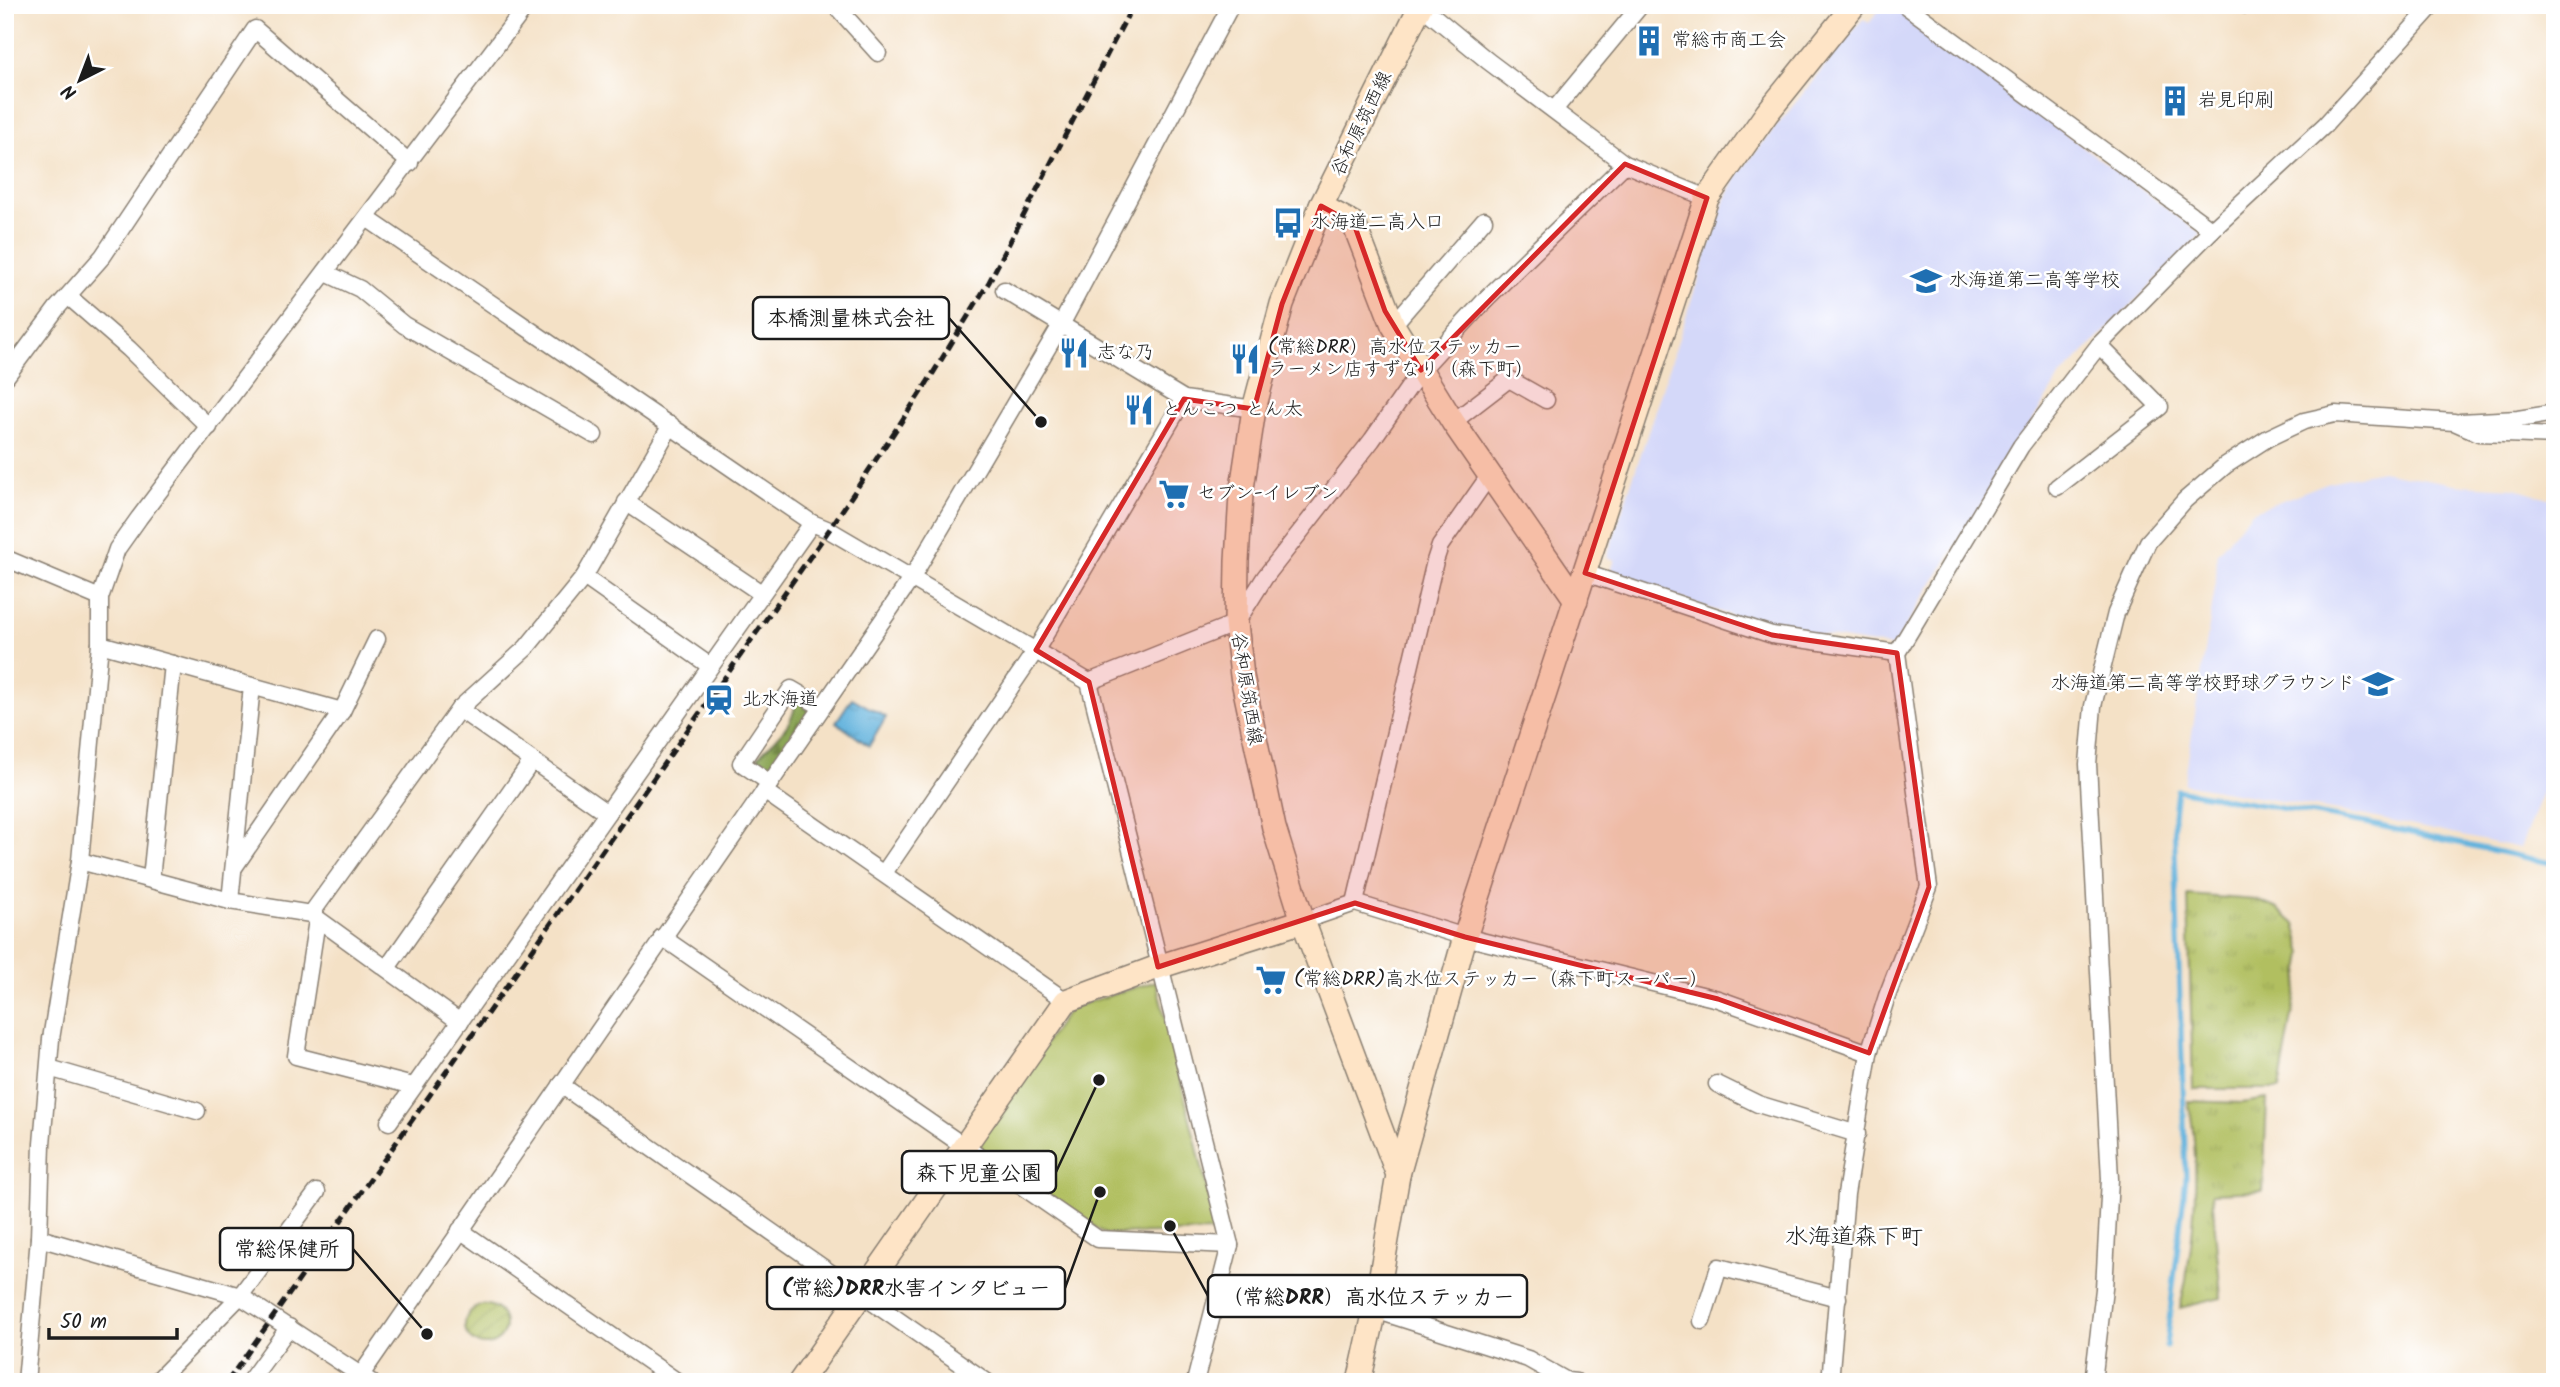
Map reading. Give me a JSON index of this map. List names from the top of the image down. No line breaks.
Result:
{"streets":{"street":["谷和原筑西線"]},"districts":["水海道森下町"],"places":{"building":["常総市商工会","岩見印刷"],"bus stop":["水海道二高入口"],"school or university":["水海道第二高等学校","水海道第二高等学校野球グラウンド"],"restaurant":["志な乃","(常総DRR）高水位ステッカー ラーメン店すずなり（森下町）","とんこつ とん太"],"other":["本橋測量株式会社","森下児童公園","(常総)DRR水害インタビュー","（常総DRR）高水位ステッカー","常総保健所"],"supermarket":["セブン-イレブン","(常総DRR)高水位ステッカー（森下町スーパー）"],"station":["北水海道"]},"scale_bar":"50 m","north":"bottom left"}
